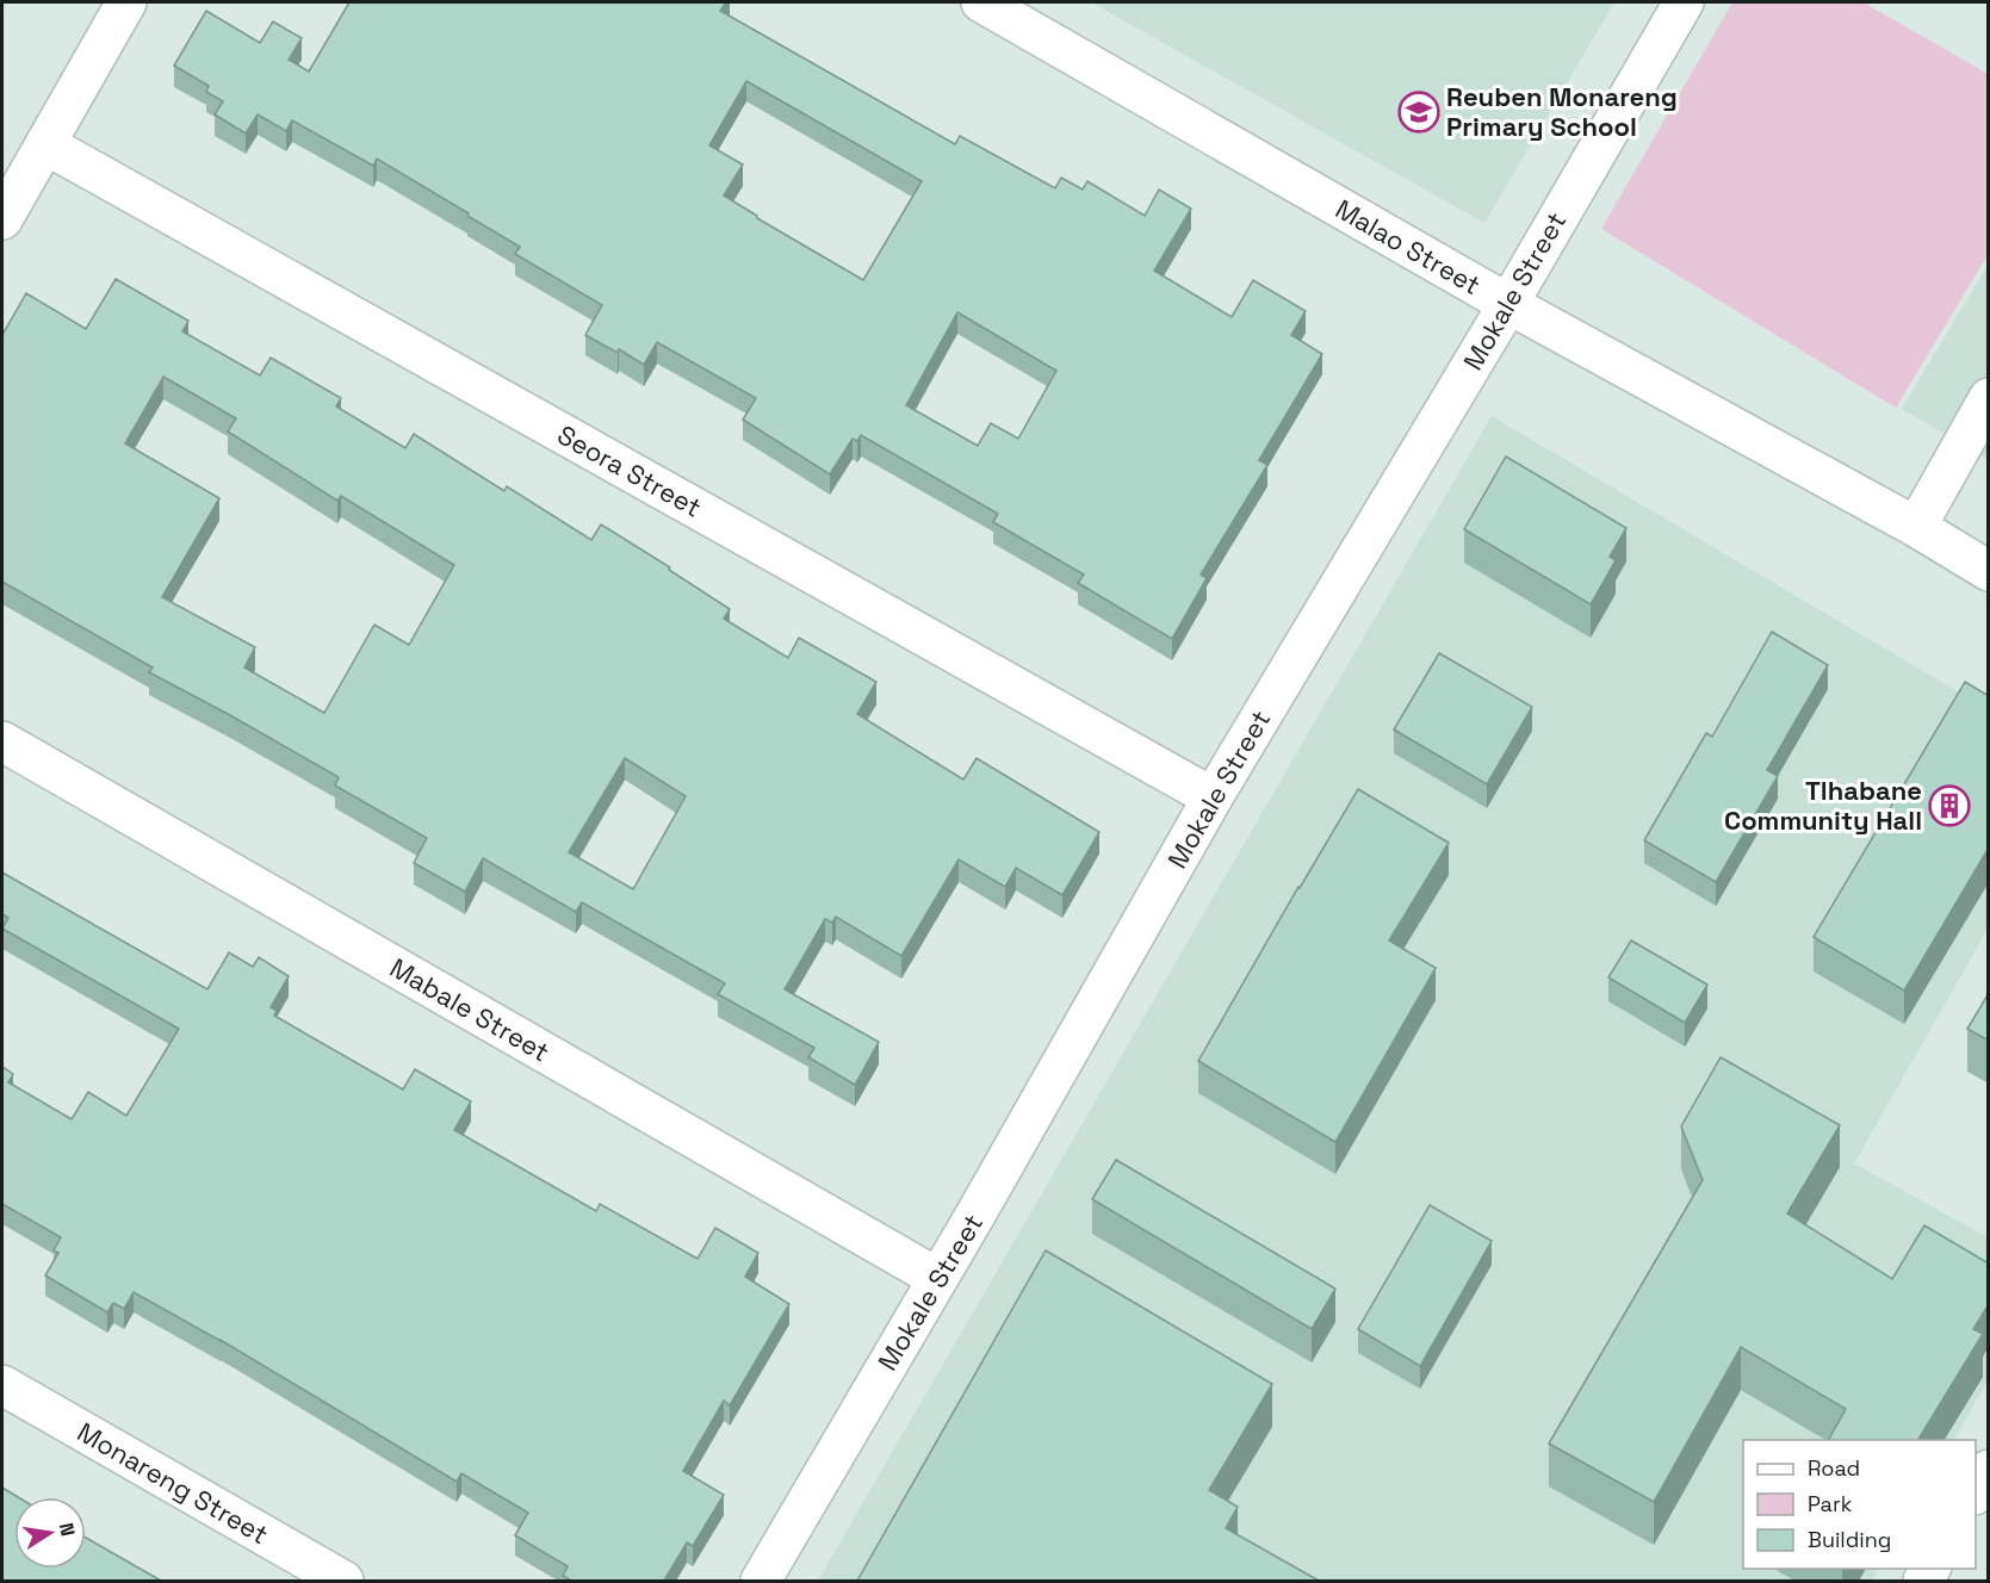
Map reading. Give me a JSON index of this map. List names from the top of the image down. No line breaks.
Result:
{"streets":{"street":["Malao Street","Mokale Street","Seora Street","Mabale Street","Monareng Street"]},"crossings":[["Malao Street","Mokale Street"],["Mokale Street","Seora Street"],["Mokale Street","Mabale Street"]],"places":{"school or university":["Reuben Monareng Primary School"],"building":["Tlhabane Community Hall"]},"legend":["Road","Park","Building"],"north":"right"}
